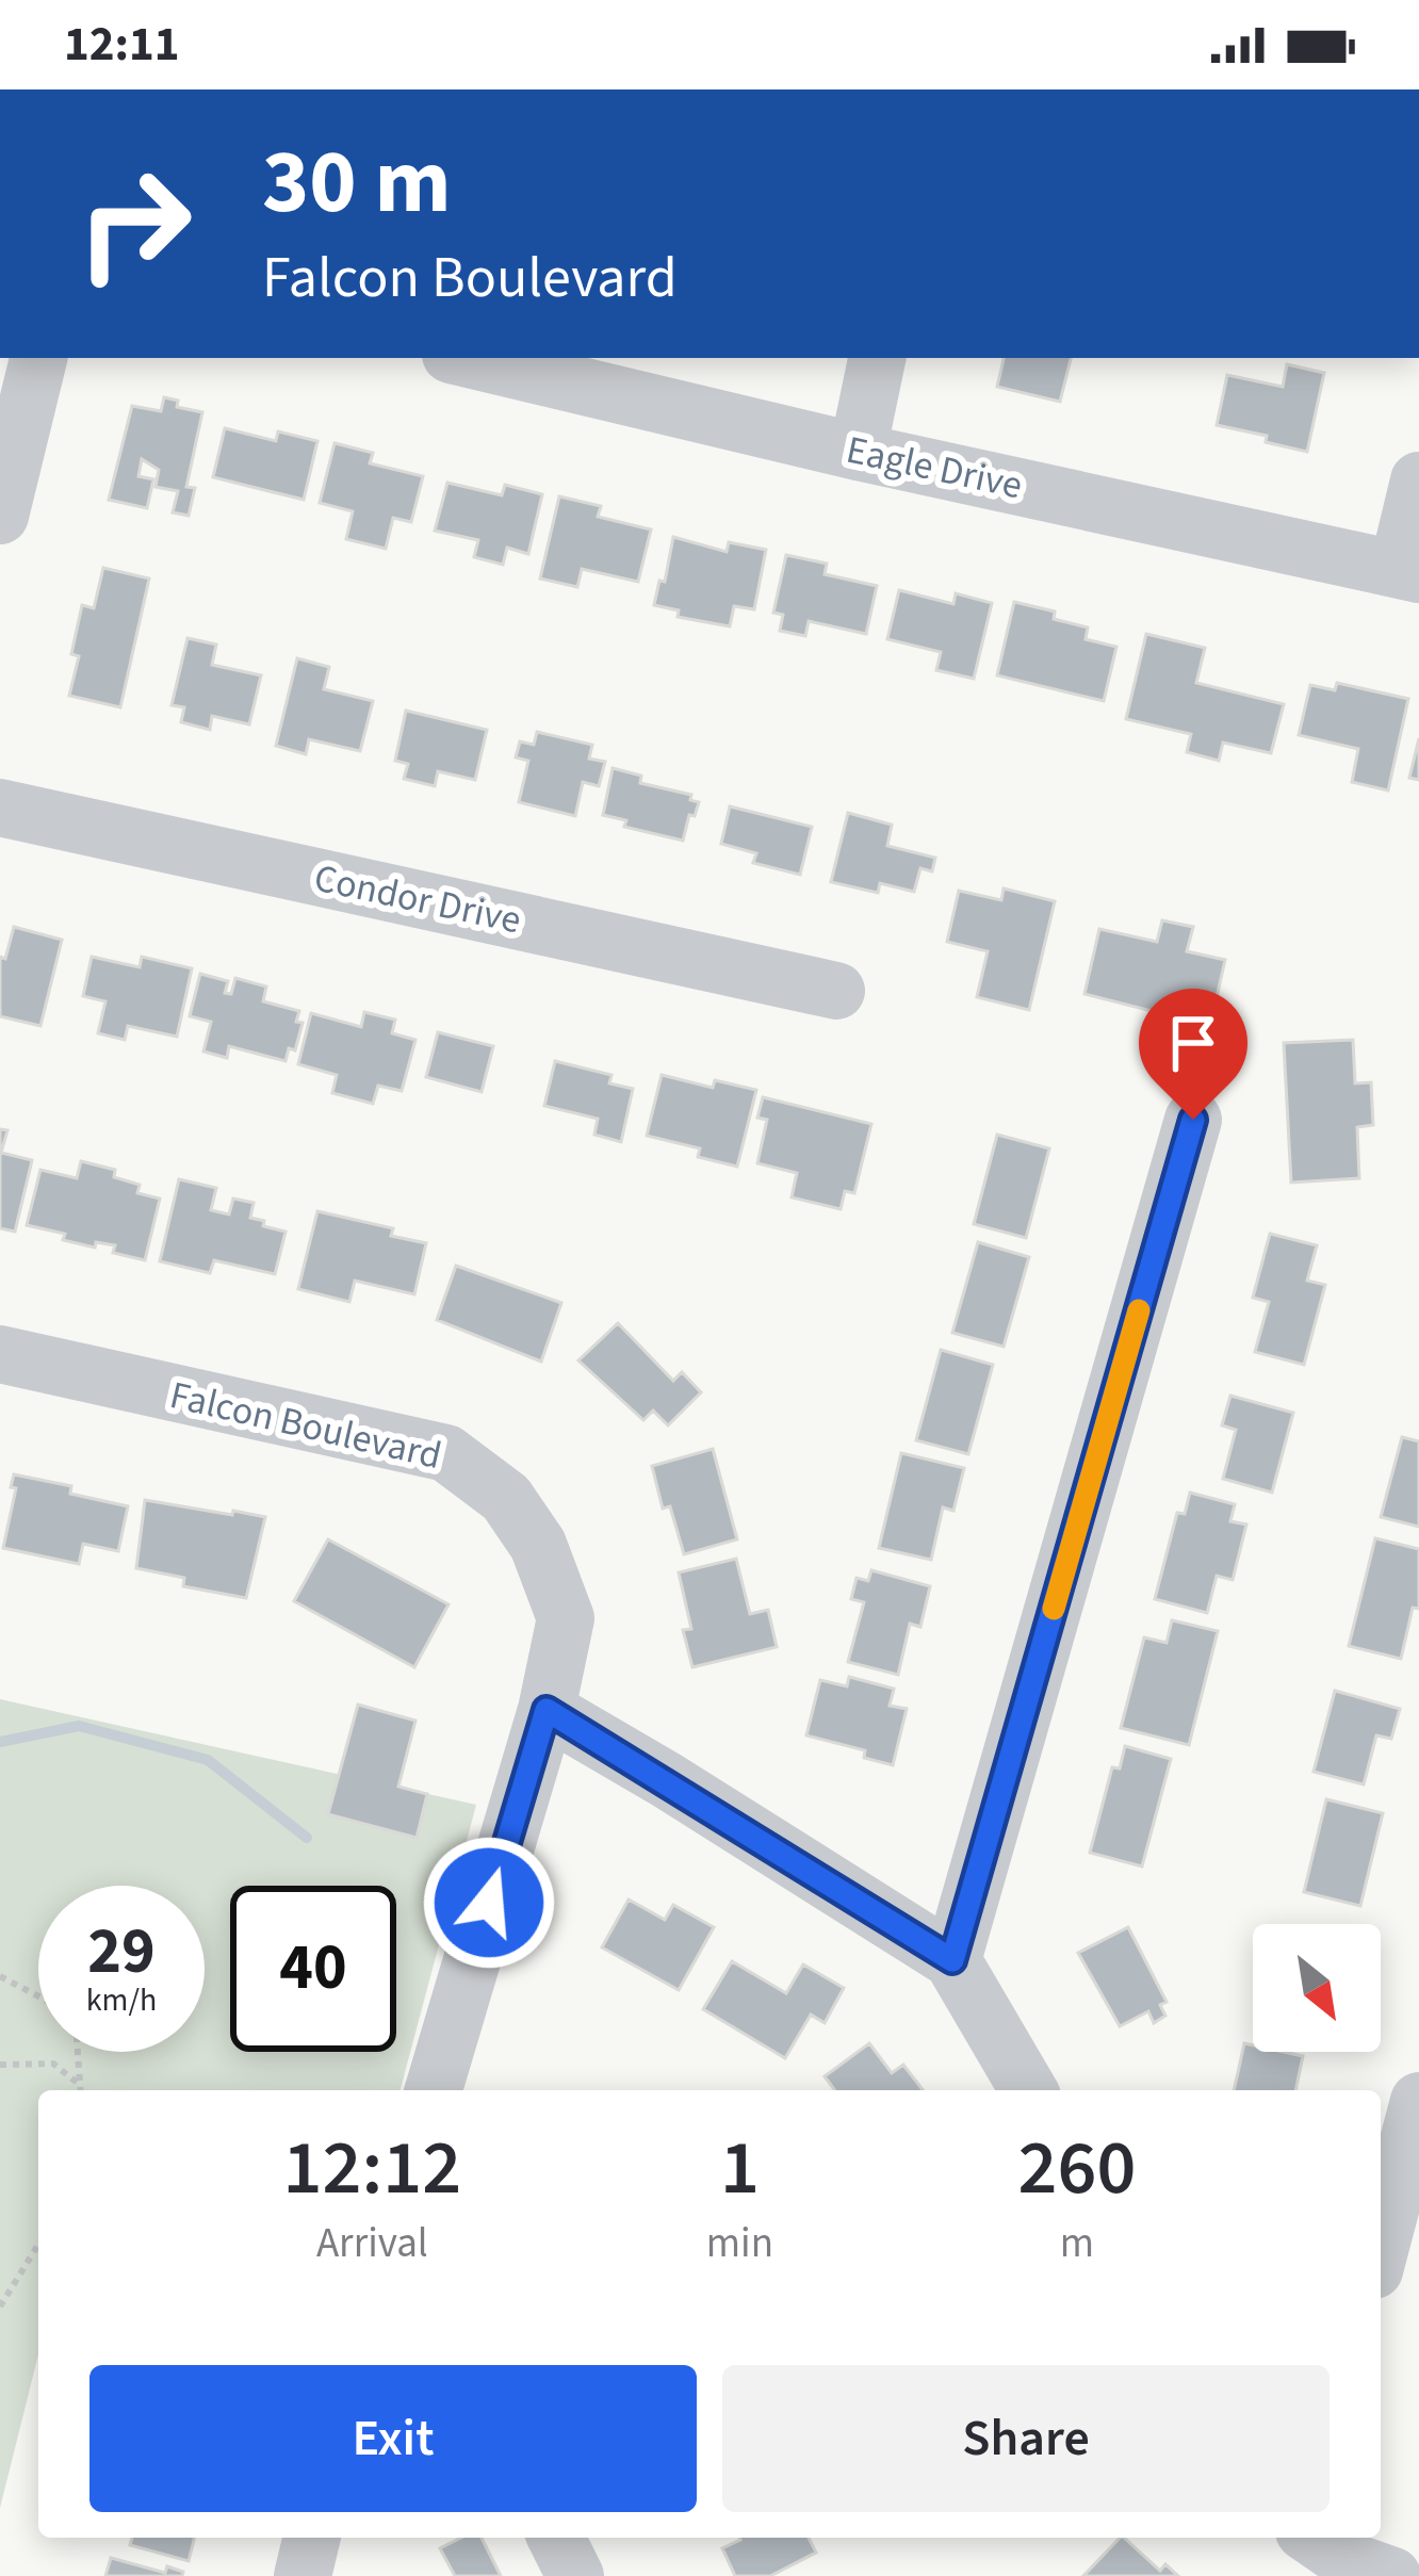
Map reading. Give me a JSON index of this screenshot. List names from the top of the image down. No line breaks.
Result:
{"streets":{"street":["Eagle Drive","Condor Drive","Falcon Boulevard"]},"north":"bottom right","page":{"status":"12:11","turn":["30 m","Falcon Boulevard"],"speed":"29 km/h","limit":"40","eta":["12:12","Arrival","1","min","260","m"],"buttons":["Exit","Share"]}}
